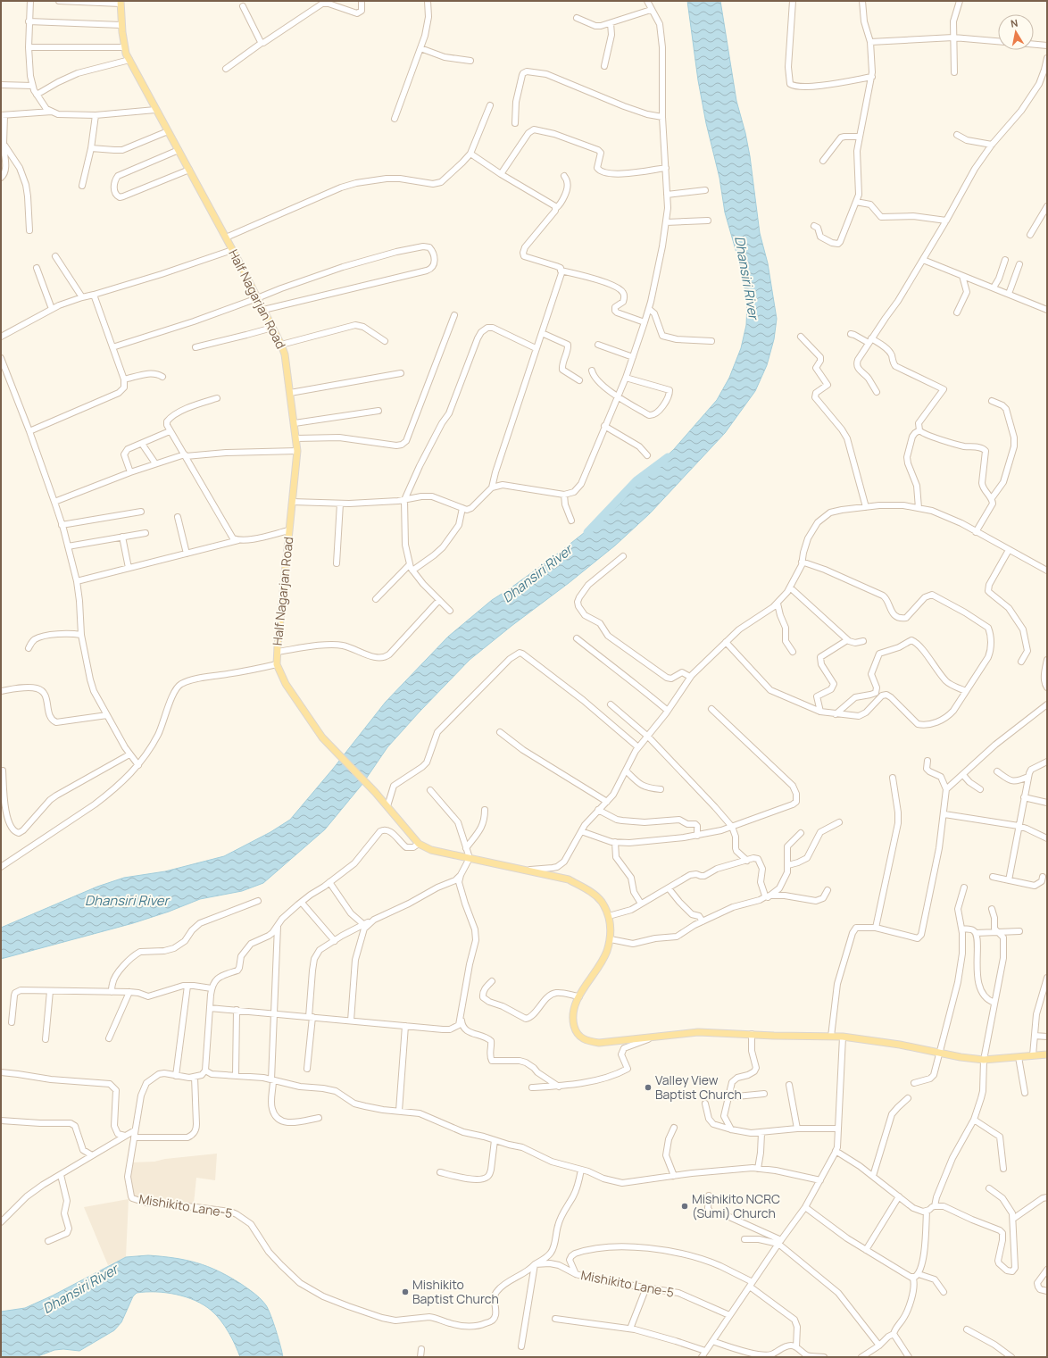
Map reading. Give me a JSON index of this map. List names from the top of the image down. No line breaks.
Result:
{"streets":{"main road":["Half Nagarjan Road"],"street":["Mishikito Lane-5"]},"water":["Dhansiri River"],"places":["Valley View Baptist Church","Mishikito NCRC (Sumi) Church","Mishikito Baptist Church"],"north":"top"}
